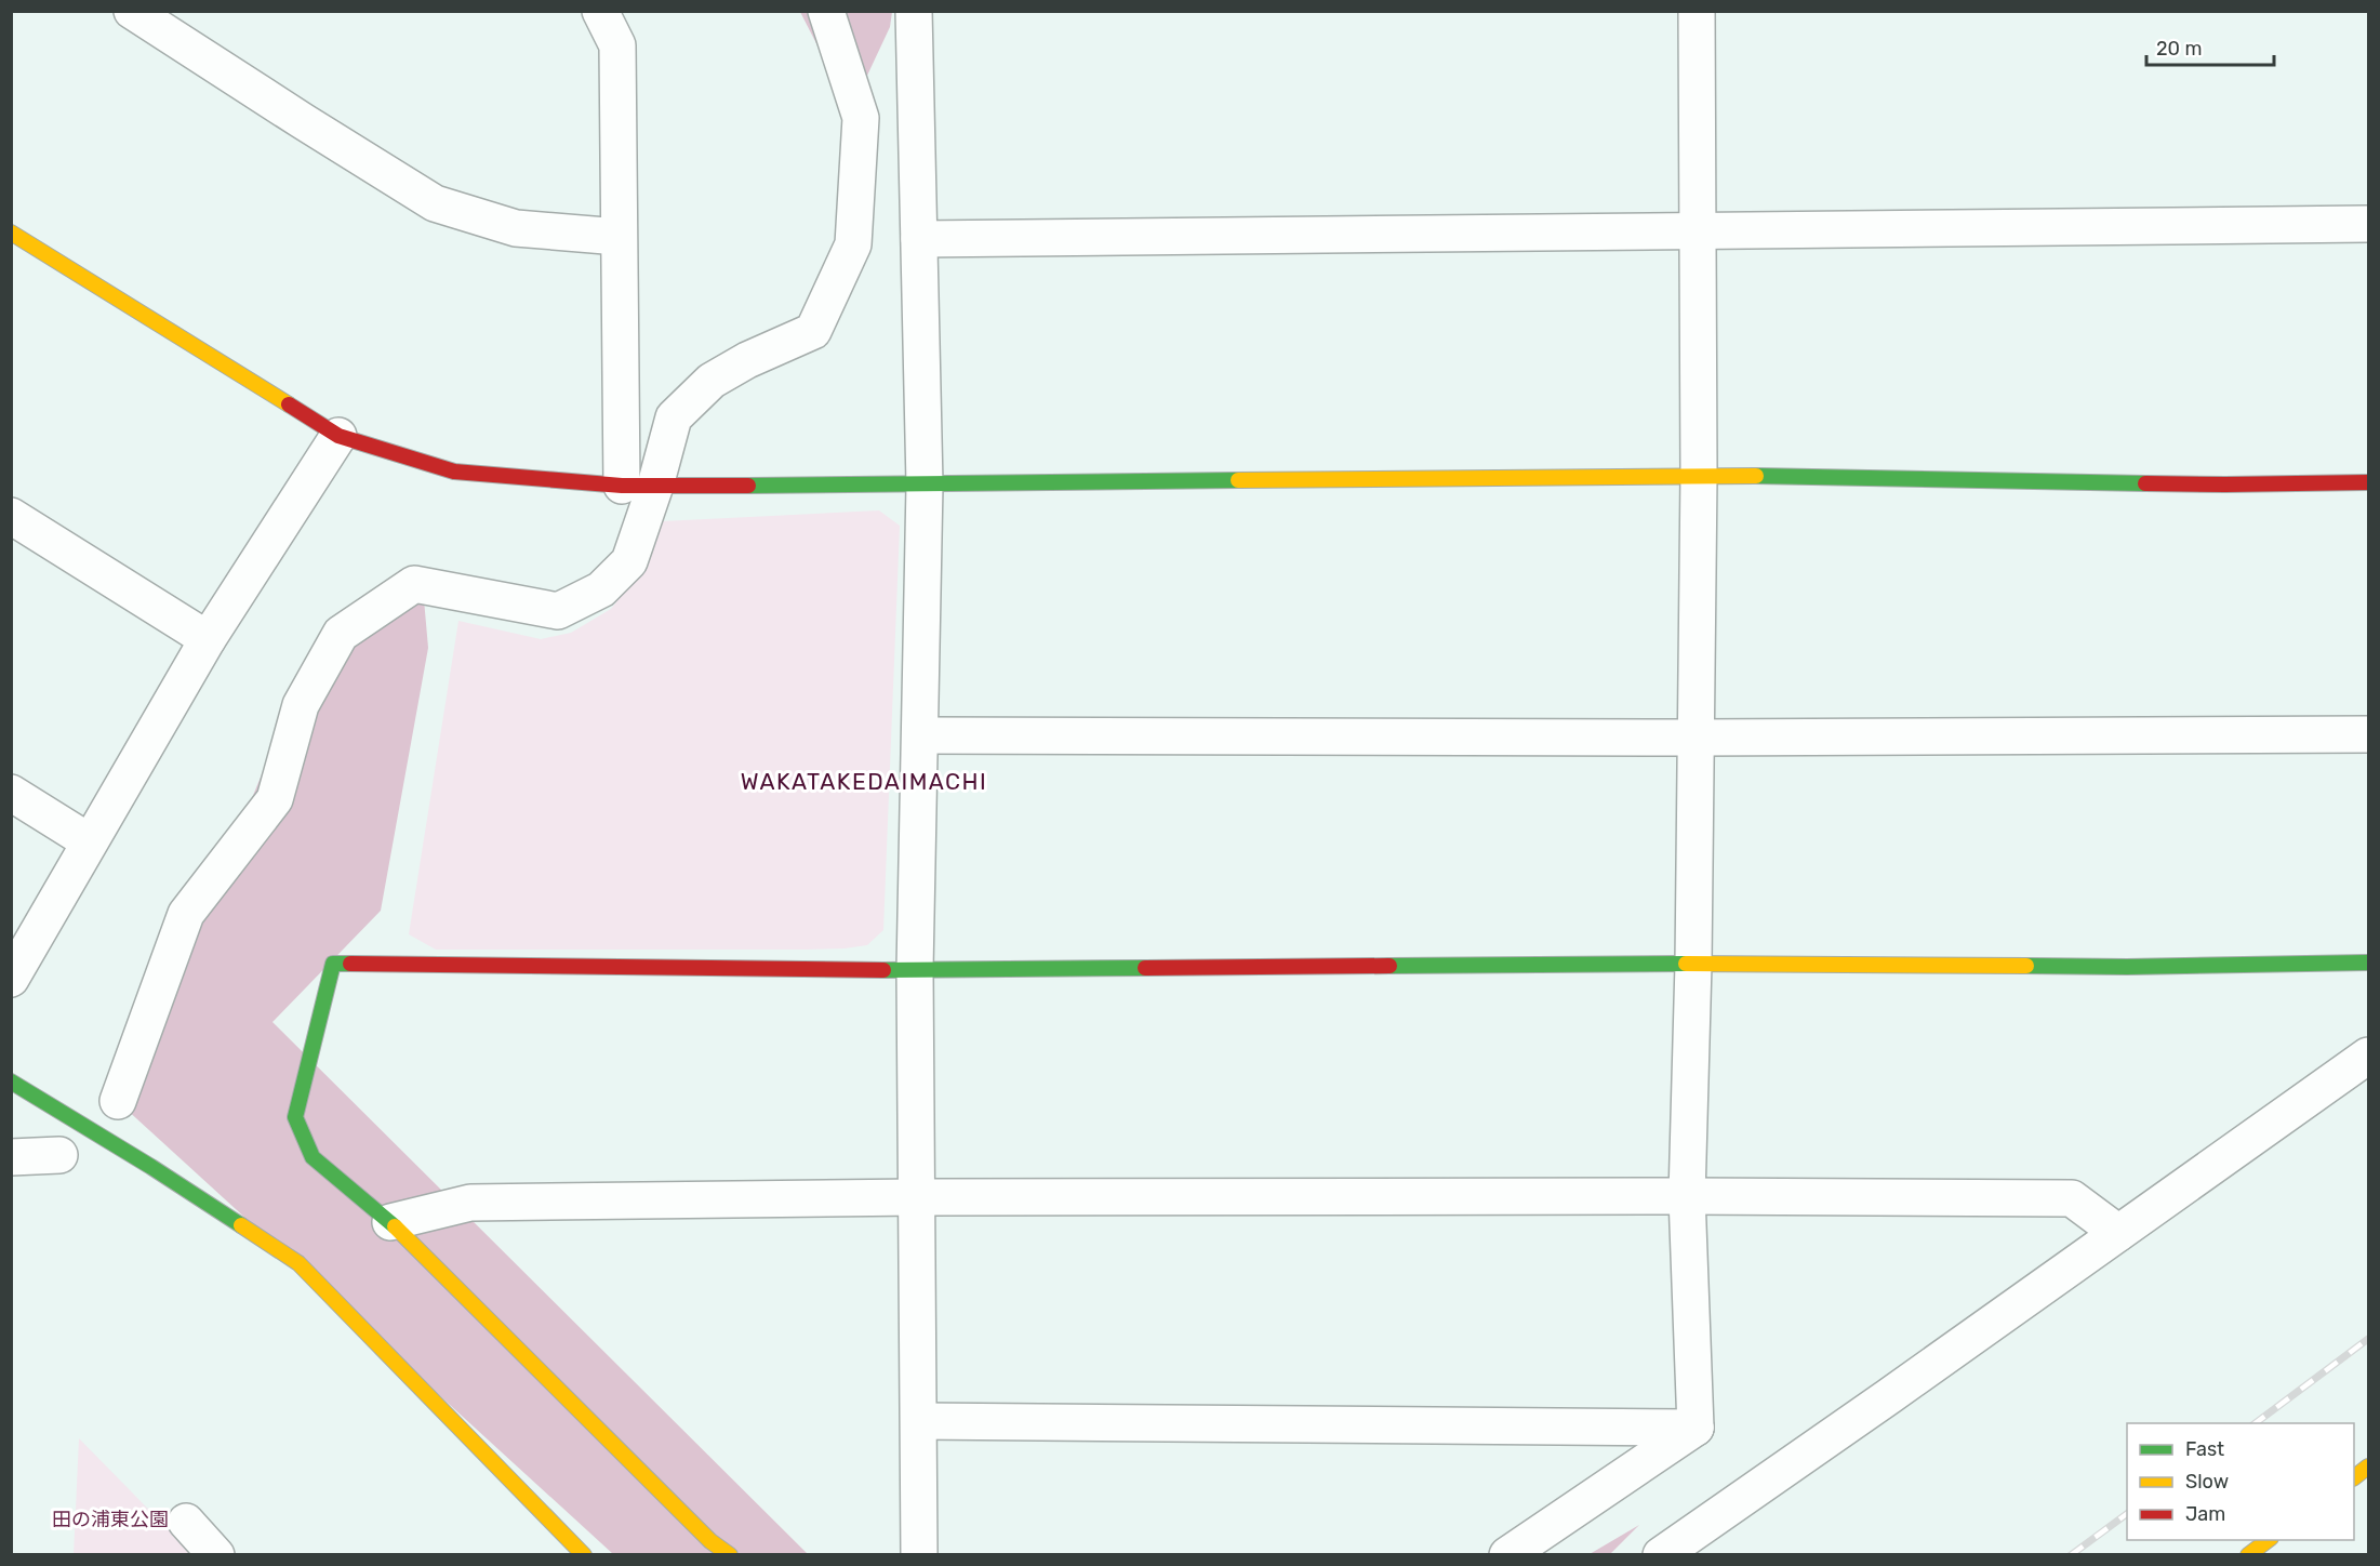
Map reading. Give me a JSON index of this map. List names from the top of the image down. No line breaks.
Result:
{"districts":["WAKATAKEDAIMACHI"],"parks":["田の浦東公園"],"legend":["Fast","Slow","Jam"],"scale_bar":"20 m"}
